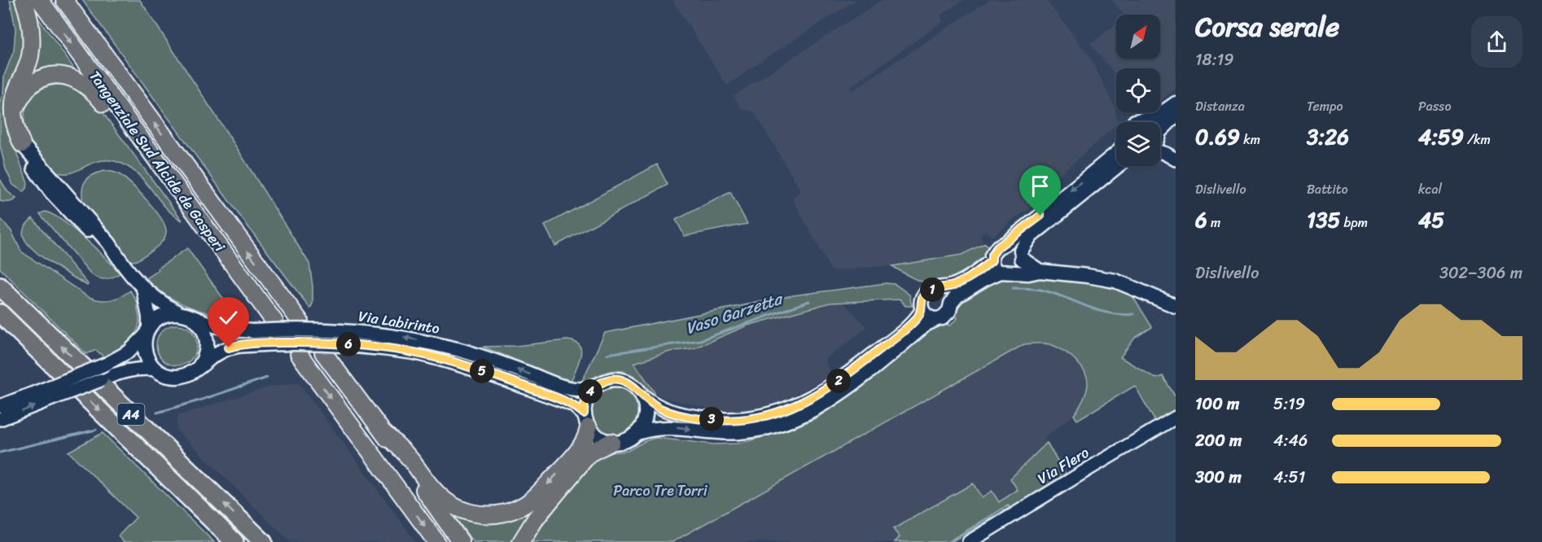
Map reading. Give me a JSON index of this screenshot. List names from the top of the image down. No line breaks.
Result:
{"streets":{"highway":["Tangenziale Sud Alcide de Gasperi","A4"],"main road":["Via Labirinto"],"street":["Via Flero"]},"water":["Vaso Garzetta"],"parks":["Parco Tre Torri"],"north":"top right","page":{"heading":["Corsa serale","18:19"],"stats":[["Distanza","0.69 km"],["Tempo","3:26"],["Passo","4:59 /km"],["Dislivello","6 m"],["Battito","135 bpm"],["kcal","45"]],"chart":["Dislivello","302–306 m"],"pins":["1","6","5","2","4","3"],"list":[{"name":"100 m","note":"5:19"},{"name":"200 m","note":"4:46"},{"name":"300 m","note":"4:51"}]}}
